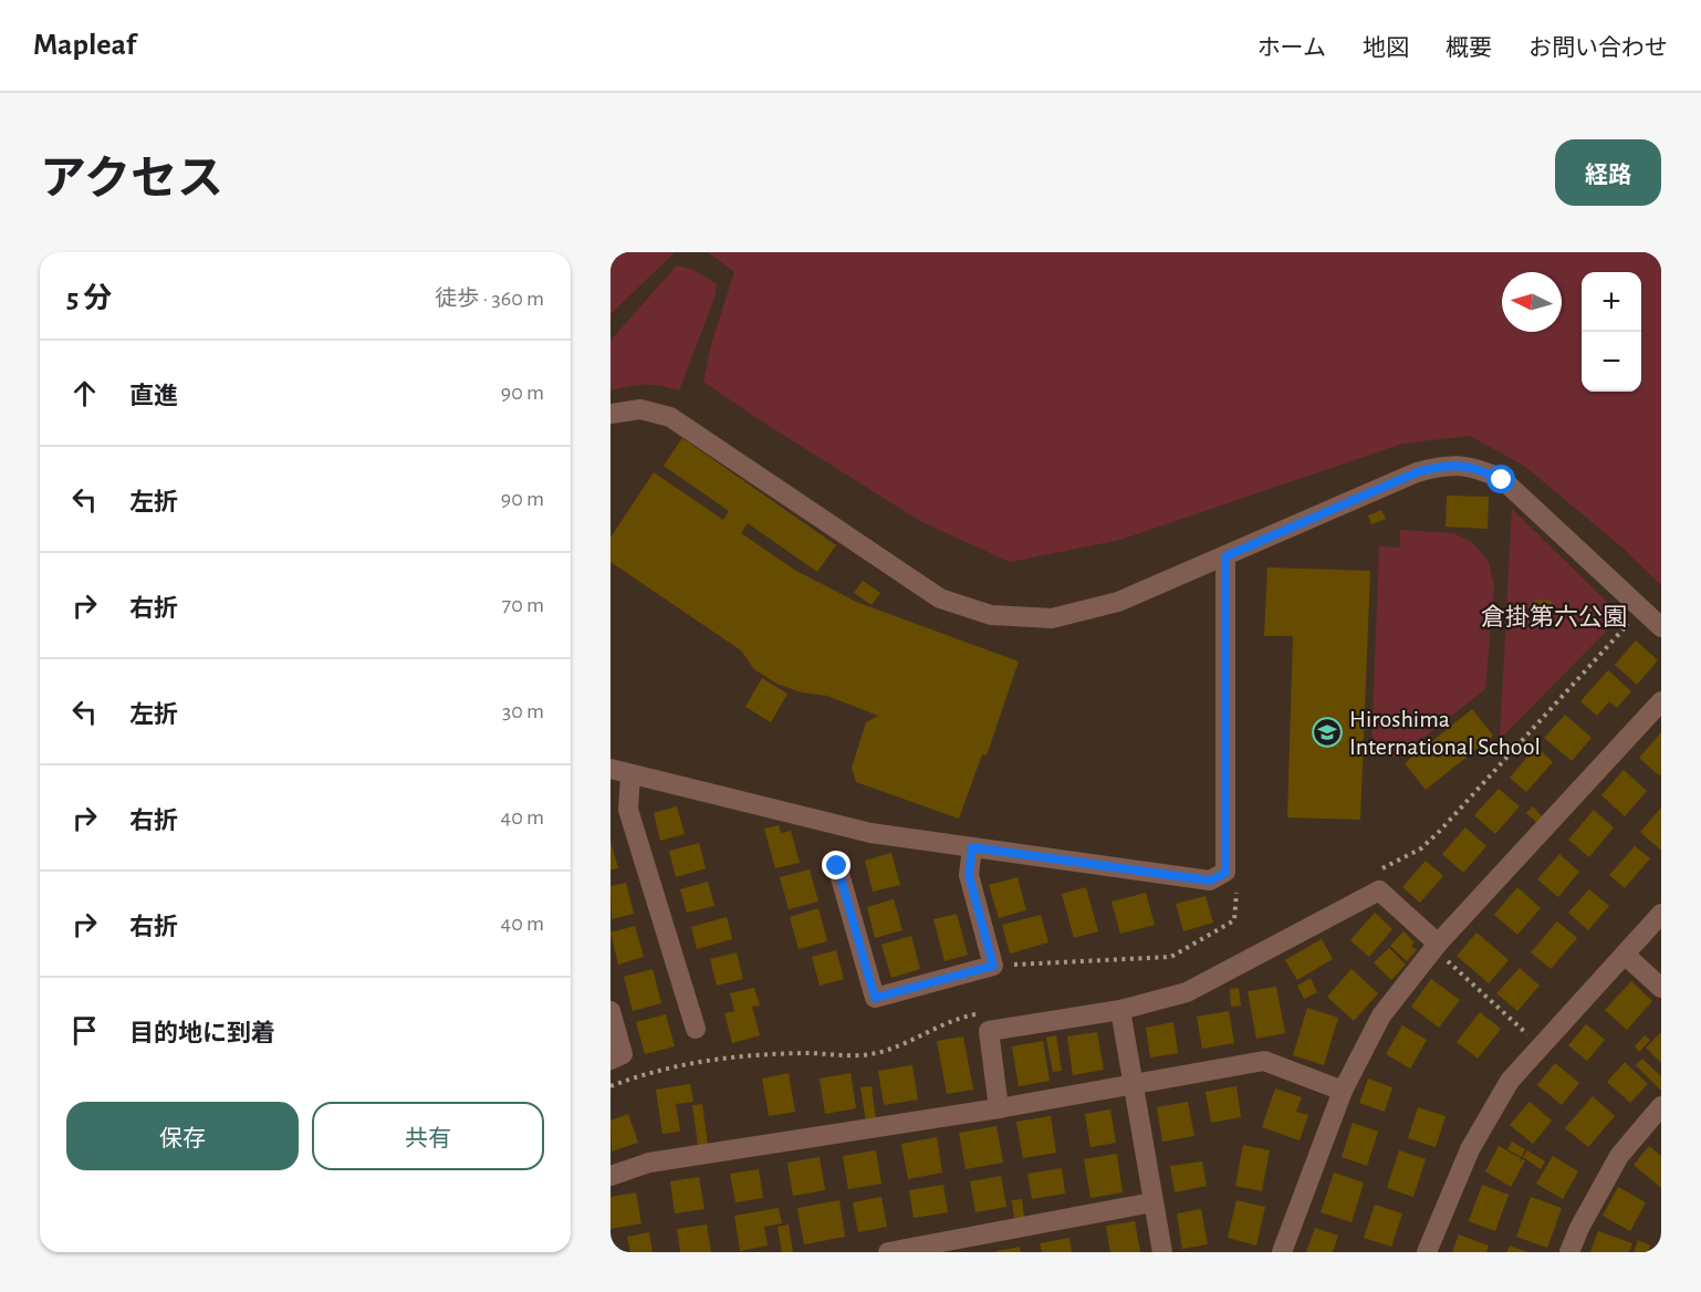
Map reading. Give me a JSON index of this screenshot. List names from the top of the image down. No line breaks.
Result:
{"parks":["倉掛第六公園"],"places":{"school or university":["Hiroshima International School"]},"north":"left","page":{"header":"Mapleaf","nav":["ホーム","地図","概要","お問い合わせ"],"title":"アクセス","buttons":["経路",["保存","共有"]],"heading":["5 分","徒歩 · 360 m"],"map_buttons":["+","−"],"list":[["直進","90 m"],["左折","90 m"],["右折","70 m"],["左折","30 m"],["右折","40 m"],["右折","40 m"],"目的地に到着"]}}
